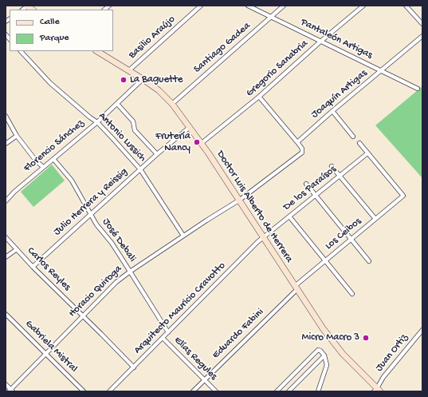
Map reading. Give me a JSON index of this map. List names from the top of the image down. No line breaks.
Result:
{"streets":{"street":["Basilio Araújo","Pantaleón Artigas","Santiago Gadea","Gregorio Sanabria","Joaquín Artigas","Antonio Lussich","Florencio Sánchez","De los Paraísos","Julio Herrera y Reissig","Doctor Luis Alberto de Herrera","Los Ceibos","José Debali","Carlos Reyles","Horacio Quiroga","Arquitecto Mauricio Cravotto","Eduardo Fabini","Gabriela Mistral","Juan Ortiz","Elías Regules"]},"crossings":[["Basilio Araújo","Doctor Luis Alberto de Herrera"],["Pantaleón Artigas","Santiago Gadea"],["Pantaleón Artigas","Gregorio Sanabria"],["Pantaleón Artigas","Joaquín Artigas"],["Santiago Gadea","Doctor Luis Alberto de Herrera"],["Gregorio Sanabria","Doctor Luis Alberto de Herrera"],["Antonio Lussich","Florencio Sánchez"],["Antonio Lussich","Julio Herrera y Reissig"],["Antonio Lussich","Horacio Quiroga"],["Florencio Sánchez","Doctor Luis Alberto de Herrera"],["Florencio Sánchez","José Debali"],["De los Paraísos","Doctor Luis Alberto de Herrera"],["De los Paraísos","Los Ceibos"],["De los Paraísos","Arquitecto Mauricio Cravotto"],["Julio Herrera y Reissig","Doctor Luis Alberto de Herrera"],["Julio Herrera y Reissig","José Debali"],["Julio Herrera y Reissig","Carlos Reyles"],["Doctor Luis Alberto de Herrera","Los Ceibos"],["Doctor Luis Alberto de Herrera","Horacio Quiroga"],["Doctor Luis Alberto de Herrera","Arquitecto Mauricio Cravotto"],["Doctor Luis Alberto de Herrera","Eduardo Fabini"],["Doctor Luis Alberto de Herrera","Juan Ortiz"],["Los Ceibos","Eduardo Fabini"],["José Debali","Horacio Quiroga"],["José Debali","Arquitecto Mauricio Cravotto"],["Carlos Reyles","Horacio Quiroga"],["Carlos Reyles","Arquitecto Mauricio Cravotto"],["Horacio Quiroga","Gabriela Mistral"],["Arquitecto Mauricio Cravotto","Elías Regules"],["Eduardo Fabini","Elías Regules"]],"places":["La Baguette","Frutería Nancy","Micro Macro 3"],"legend":["Calle","Parque"]}
